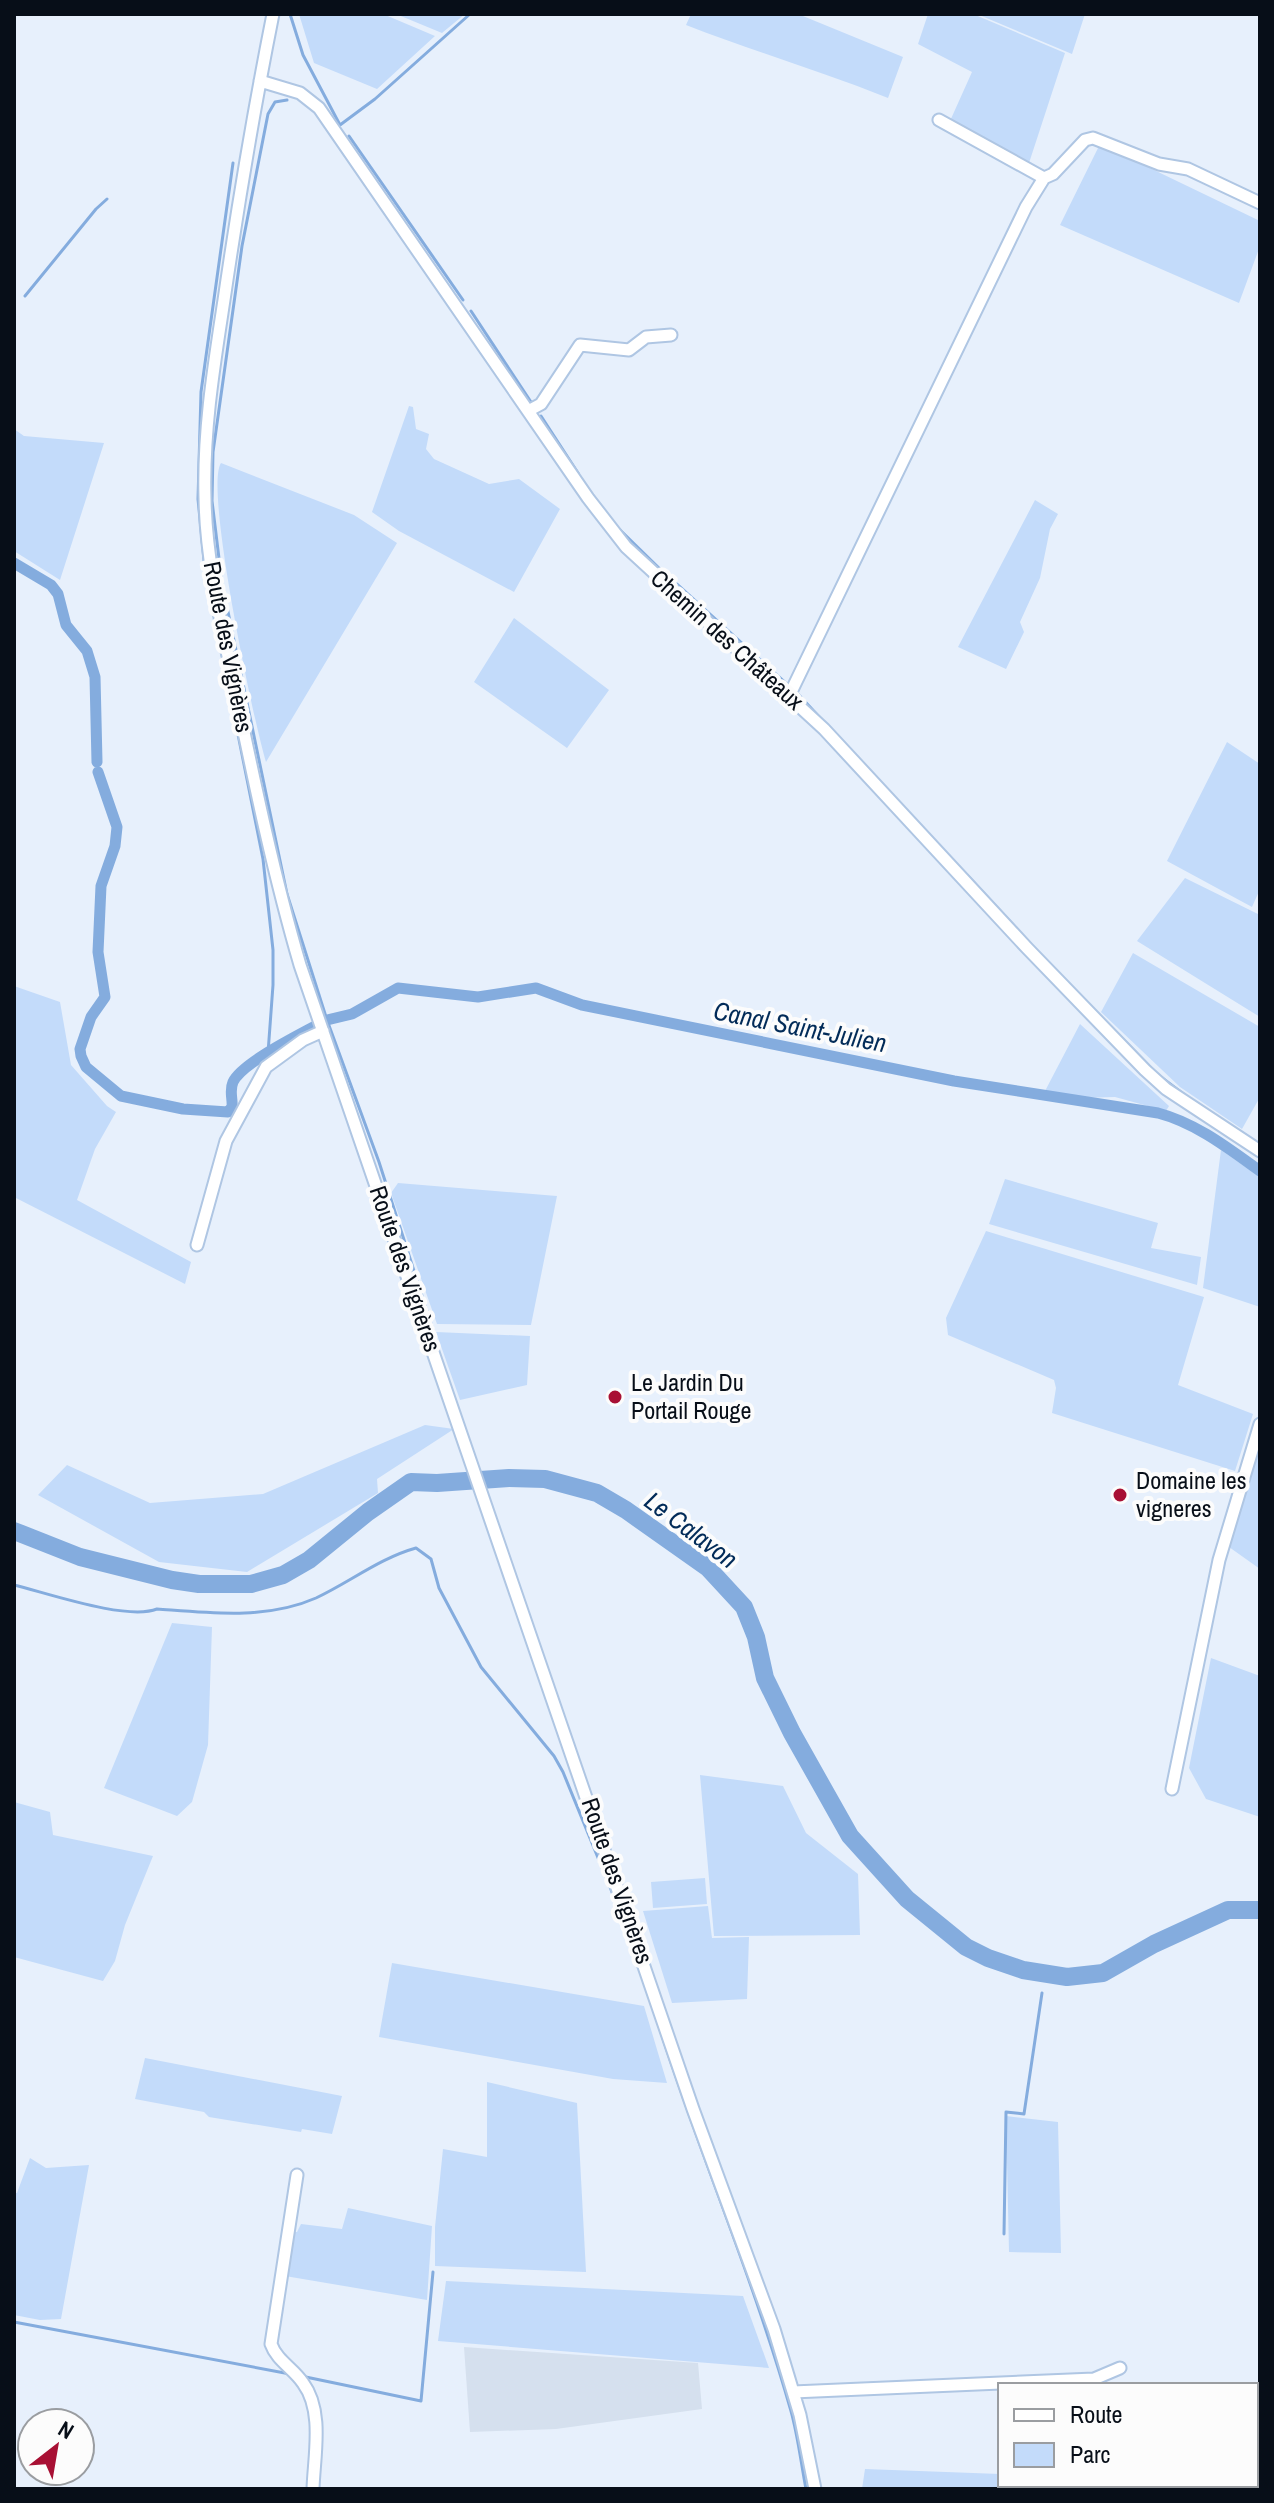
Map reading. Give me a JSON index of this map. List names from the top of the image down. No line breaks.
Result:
{"streets":{"street":["Chemin des Châteaux","Route des Vignères"]},"crossings":[["Chemin des Châteaux","Route des Vignères"]],"water":["Canal Saint-Julien","Le Calavon"],"places":["Le Jardin Du Portail Rouge","Domaine les vigneres"],"legend":["Route","Parc"],"north":"top right"}
